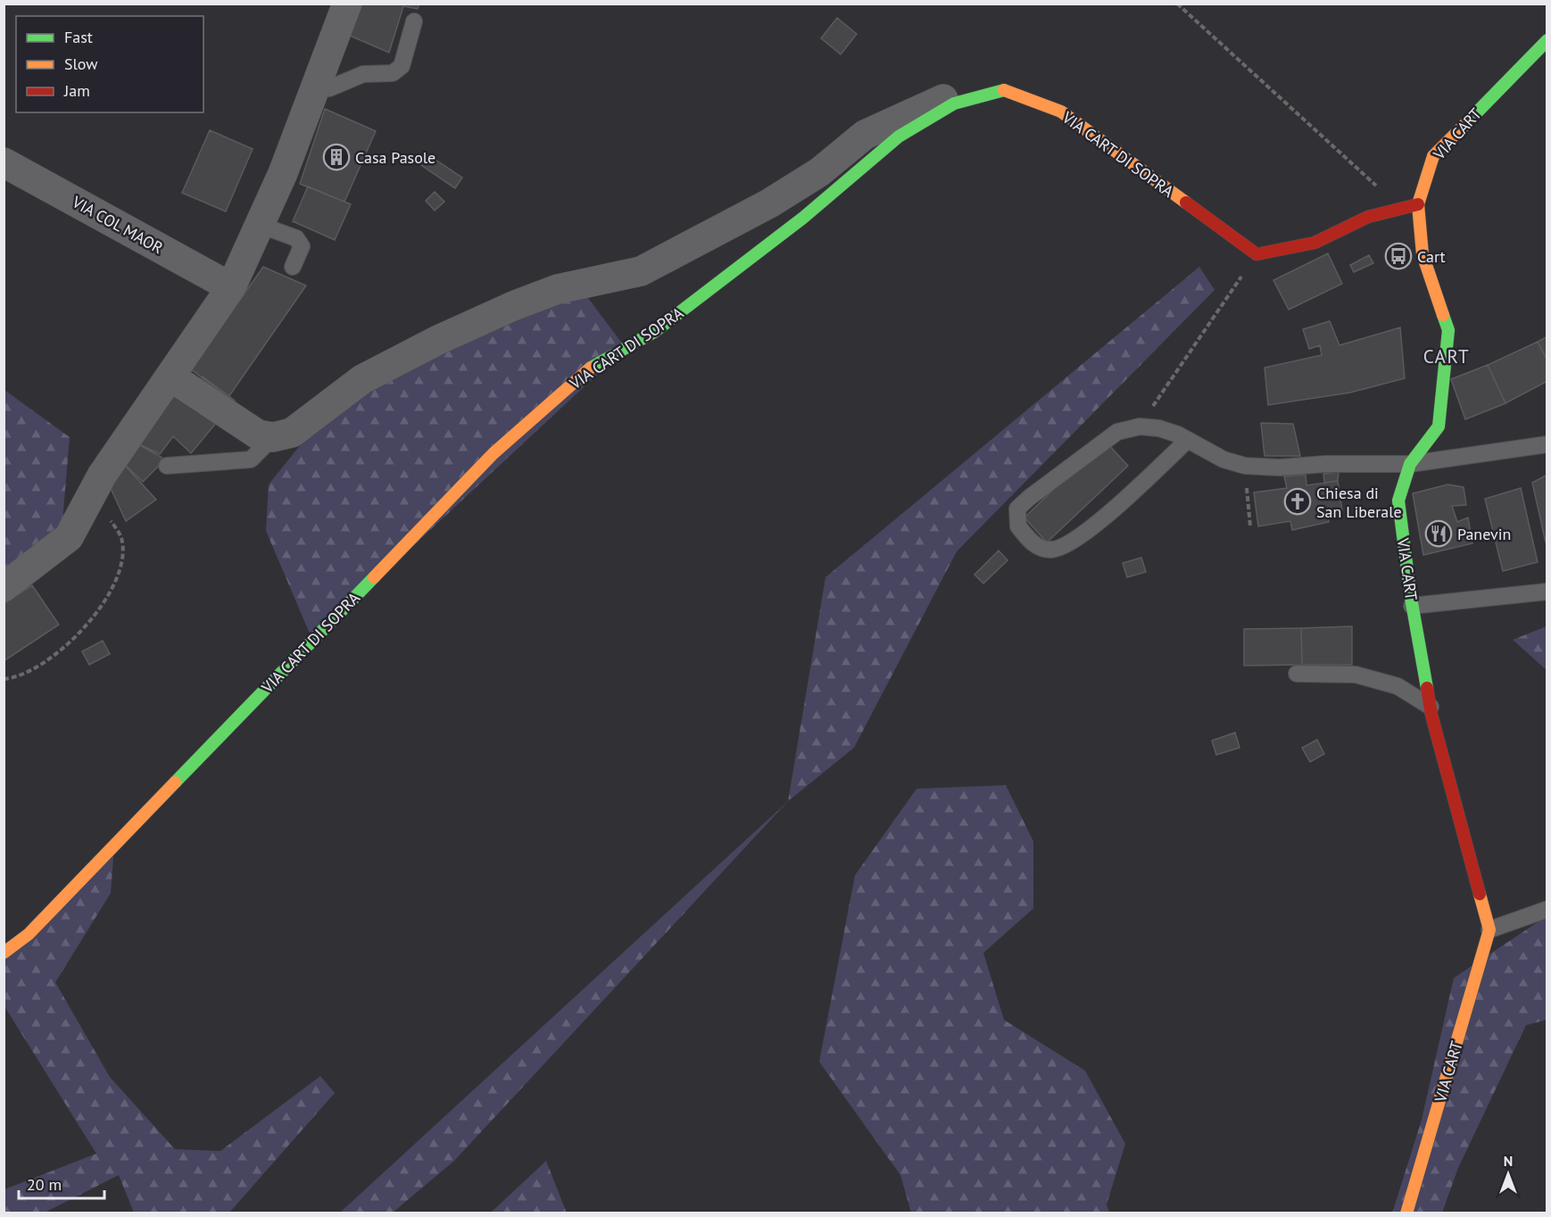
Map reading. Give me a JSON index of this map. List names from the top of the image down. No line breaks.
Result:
{"streets":{"street":["VIA CART","VIA CART DI SOPRA","VIA COL MAOR"]},"districts":["CART"],"places":{"building":["Casa Pasole"],"bus stop":["Cart"],"church":["Chiesa di San Liberale"],"restaurant":["Panevin"]},"legend":["Fast","Slow","Jam"],"scale_bar":"20 m","north":"top"}
